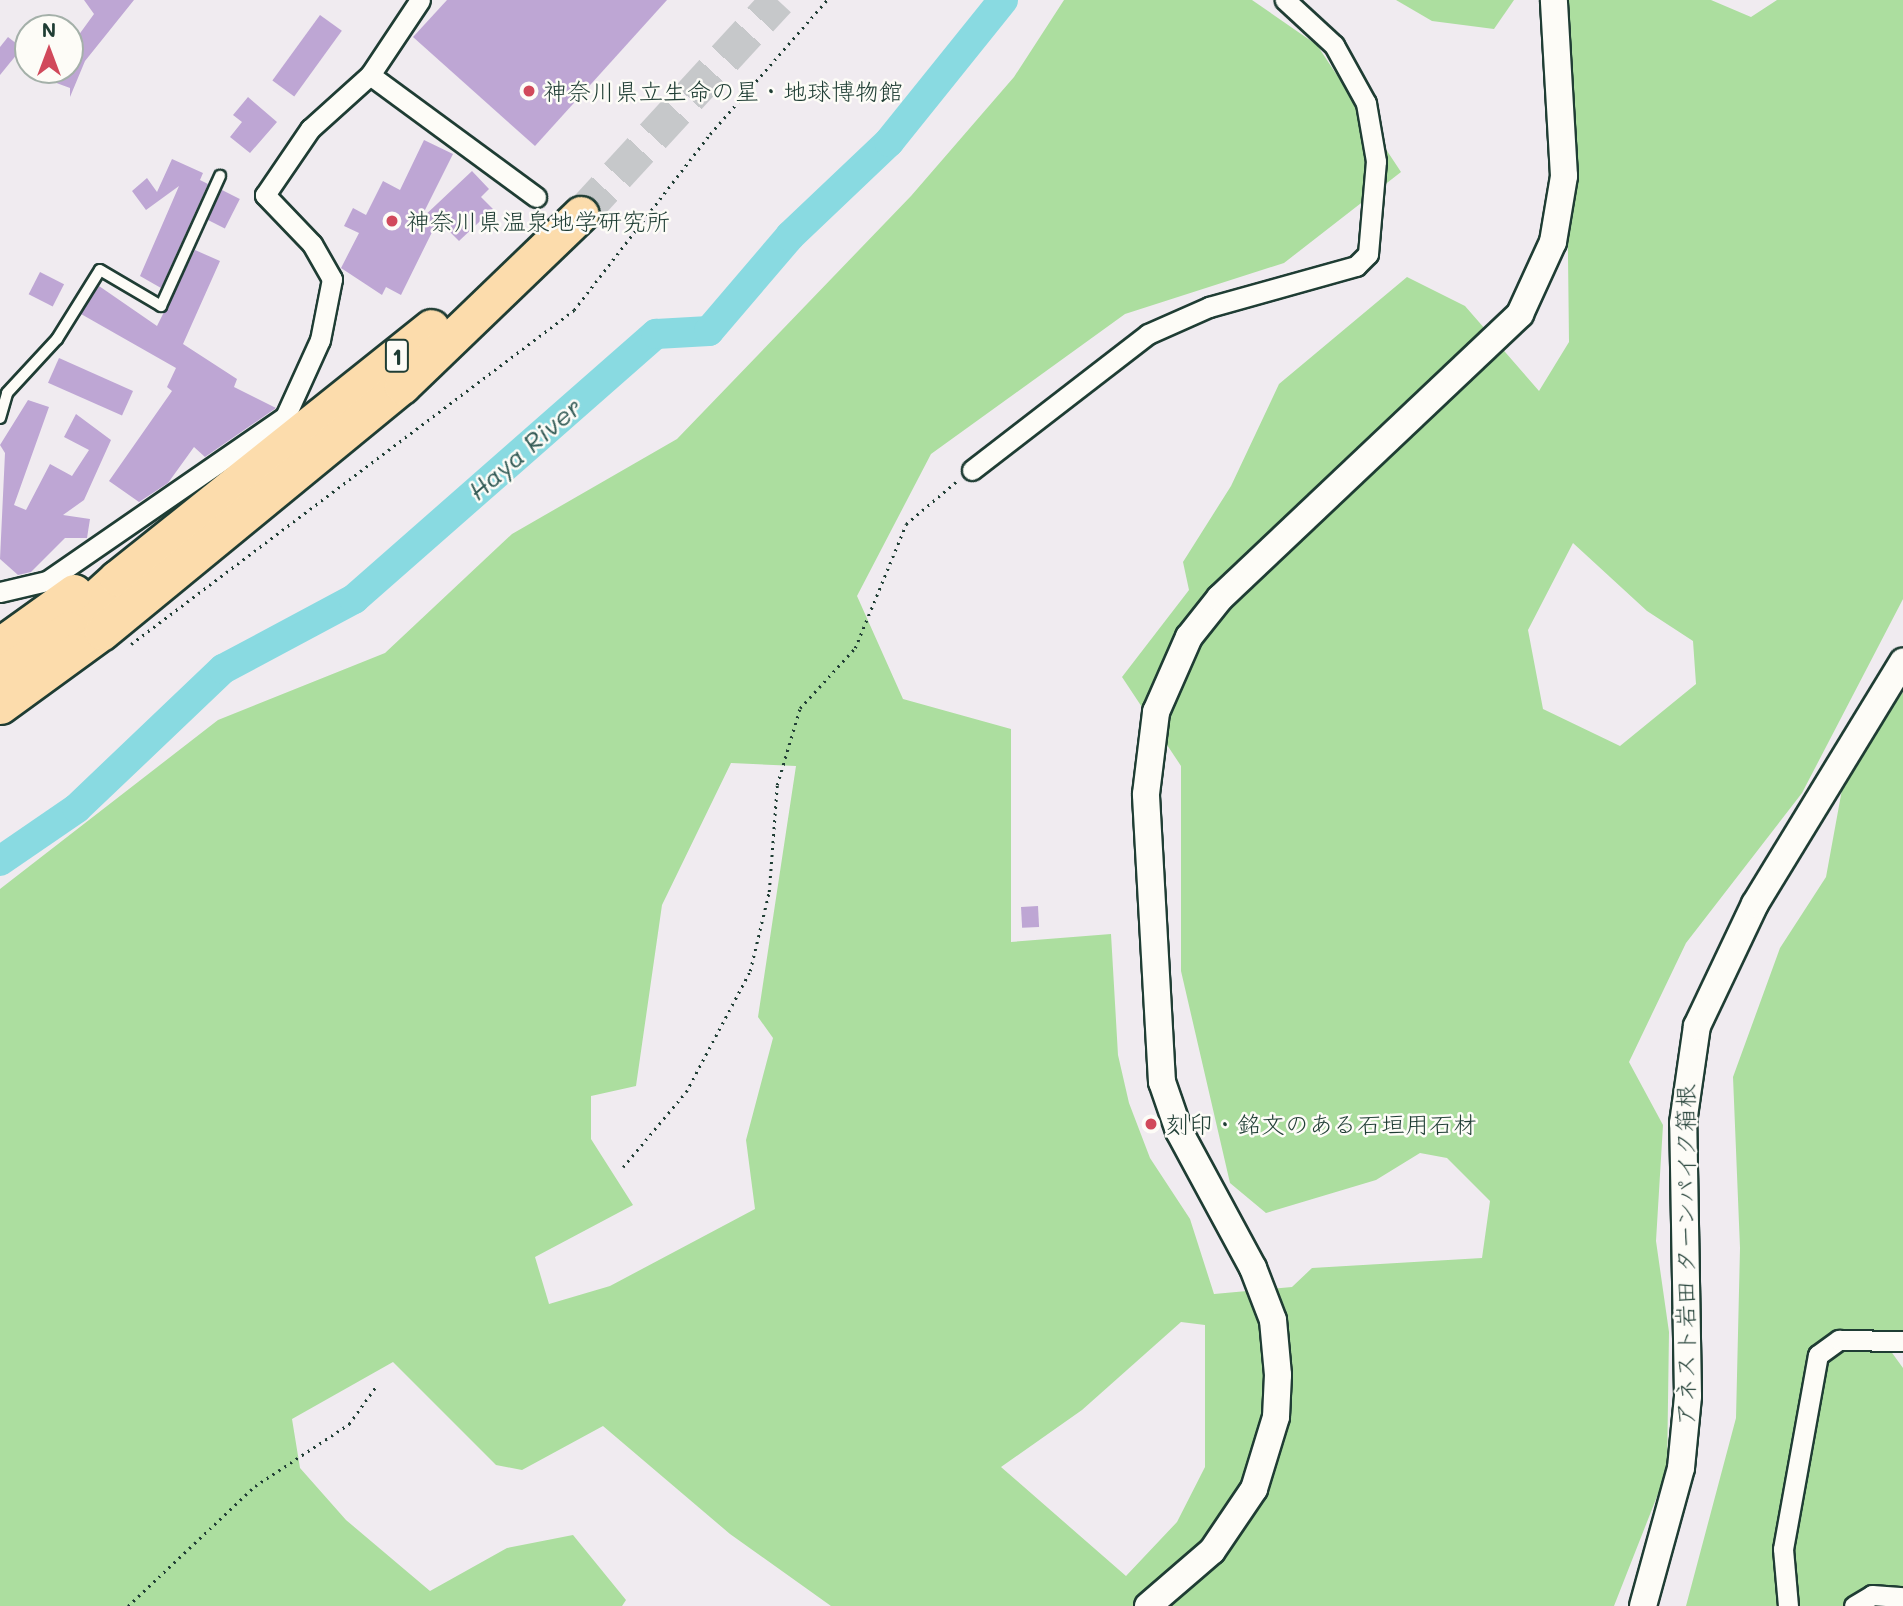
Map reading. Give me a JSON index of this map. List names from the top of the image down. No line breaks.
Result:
{"streets":{"highway":["1"],"street":["アネスト岩田 ターンパイク箱根"]},"water":["Haya River"],"places":["神奈川県立生命の星・地球博物館","神奈川県温泉地学研究所","刻印・銘文のある石垣用石材"],"north":"top"}
